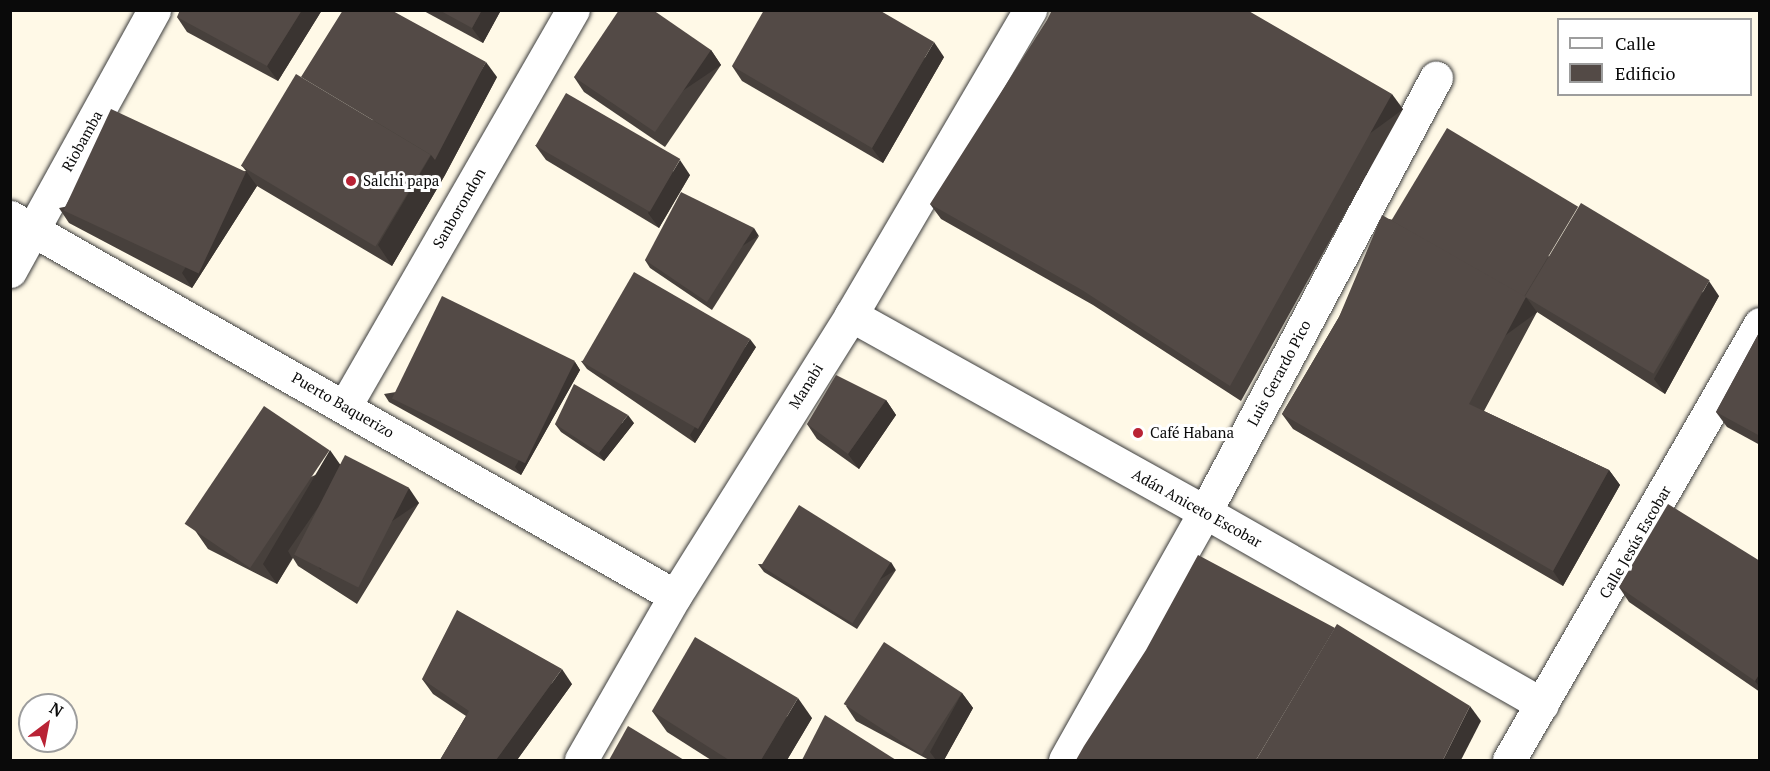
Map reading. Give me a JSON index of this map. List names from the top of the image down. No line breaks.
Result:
{"streets":{"street":["Riobamba","Sanborondon","Luis Gerardo Pico","Manabi","Puerto Baquerizo","Adán Aniceto Escobar","Calle Jesús Escobar"]},"crossings":[["Riobamba","Puerto Baquerizo"],["Sanborondon","Puerto Baquerizo"],["Luis Gerardo Pico","Adán Aniceto Escobar"],["Manabi","Puerto Baquerizo"],["Manabi","Adán Aniceto Escobar"],["Adán Aniceto Escobar","Calle Jesús Escobar"]],"places":["Salchi papa","Café Habana"],"legend":["Calle","Edificio"],"north":"top right"}
